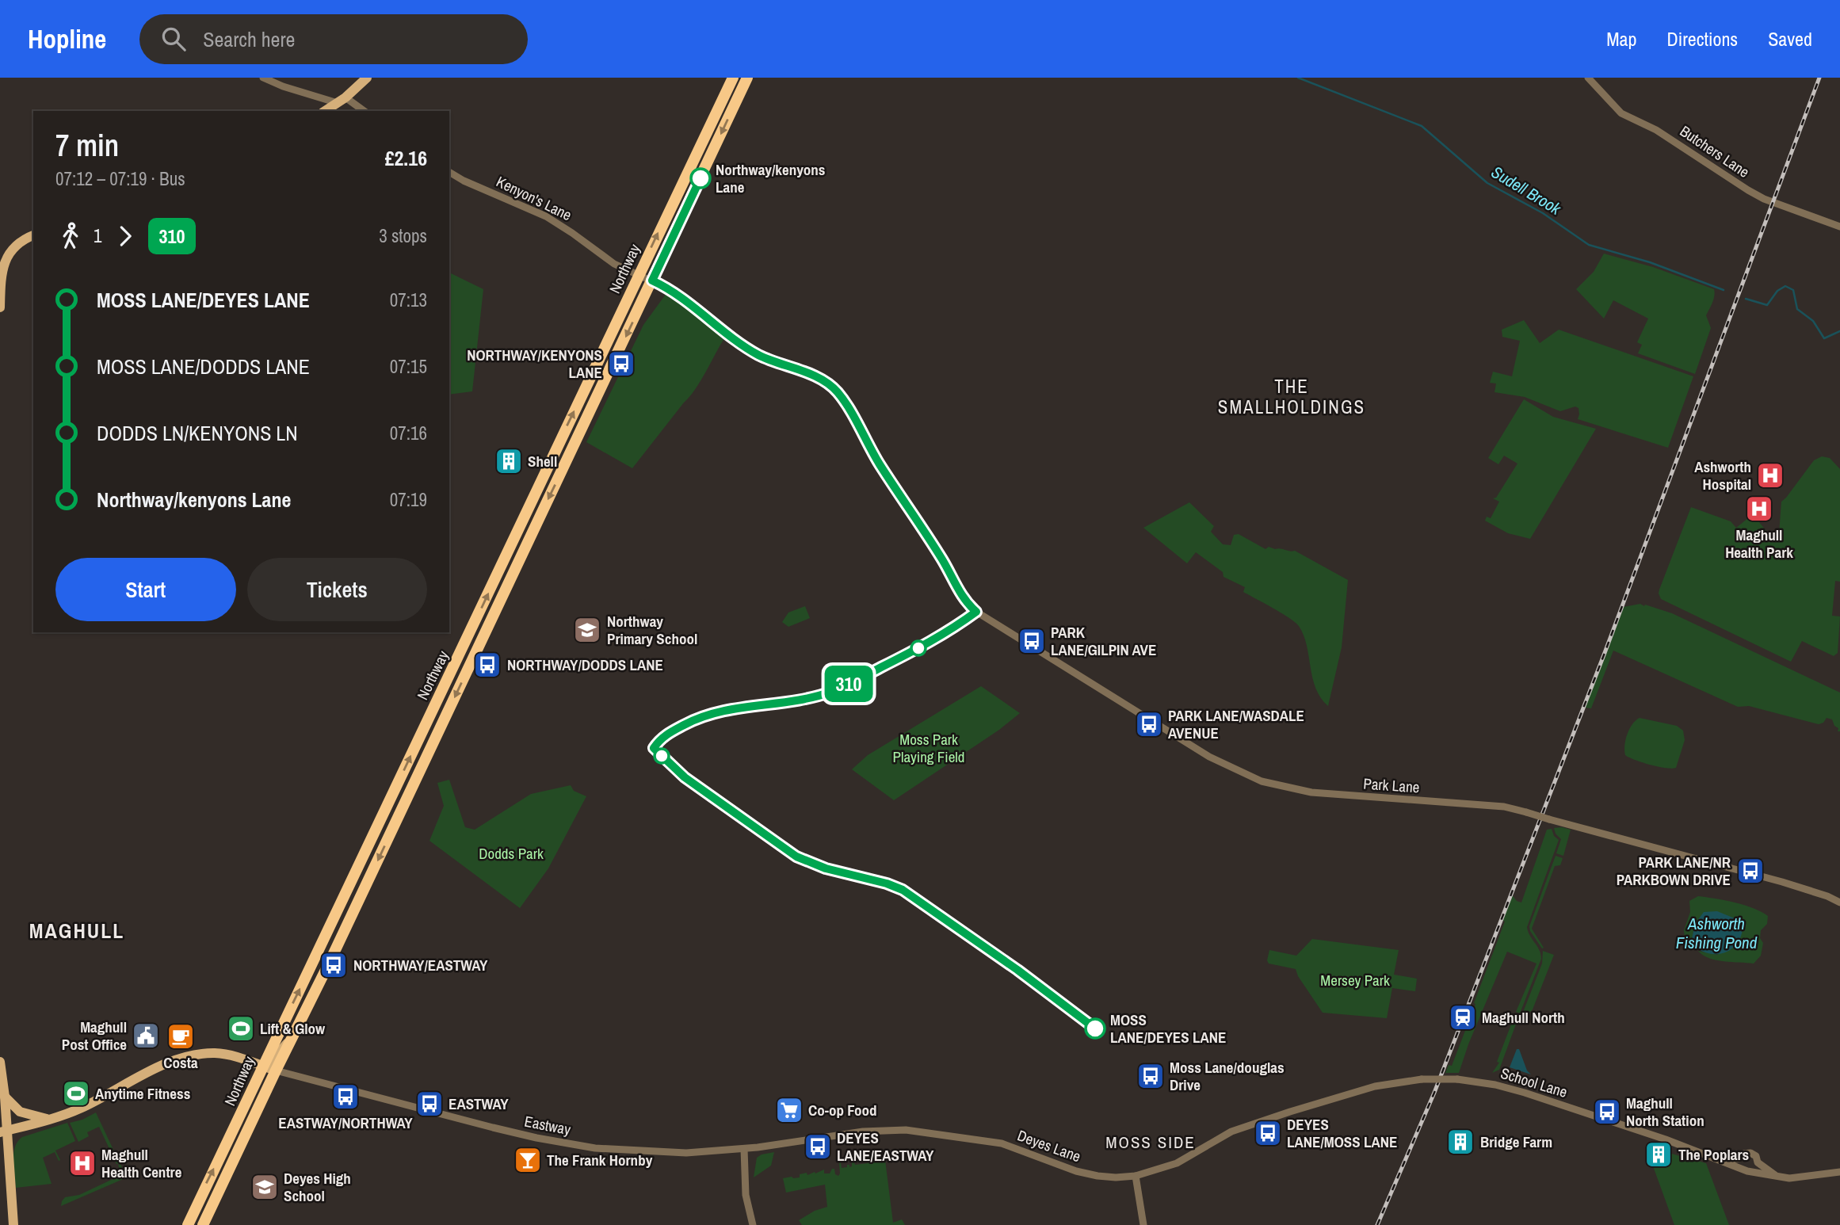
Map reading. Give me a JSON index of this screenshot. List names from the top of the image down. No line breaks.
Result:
{"streets":{"highway":["Northway"],"street":["Butchers Lane","Kenyon's Lane","Park Lane","School Lane","Eastway","Deyes Lane"]},"crossings":[["Kenyon's Lane","Northway"],["Kenyon's Lane","Park Lane"],["Northway","Eastway"],["School Lane","Deyes Lane"],["Eastway","Deyes Lane"]],"districts":["THE SMALLHOLDINGS","MAGHULL","MOSS SIDE"],"water":["Sudell Brook","Ashworth Fishing Pond"],"parks":["Moss Park Playing Field","Dodds Park","Mersey Park"],"places":{"other":["Northway/kenyons Lane","MOSS LANE/DEYES LANE"],"bus stop":["NORTHWAY/KENYONS LANE","PARK LANE/GILPIN AVE","NORTHWAY/DODDS LANE","PARK LANE/WASDALE AVENUE","PARK LANE/NR PARKBOWN DRIVE","NORTHWAY/EASTWAY","Moss Lane/douglas Drive","EASTWAY/NORTHWAY","EASTWAY","Maghull North Station","DEYES LANE/MOSS LANE","DEYES LANE/EASTWAY"],"building":["Shell","Bridge Farm","The Poplars"],"hospital":["Ashworth Hospital","Maghull Health Park","Maghull Health Centre"],"school or university":["Northway Primary School","Deyes High School"],"station":["Maghull North"],"sports":["Lift & Glow","Anytime Fitness"],"public building":["Maghull Post Office"],"cafe":["Costa"],"supermarket":["Co-op Food"],"bar":["The Frank Hornby"]},"lines":["bus line 310"],"page":{"header":"Hopline","search":"Search here","nav":["Map","Directions","Saved"],"on_map":"310","heading":["7 min","07:12 – 07:19 · Bus","£2.16"],"legs":["1","310","3 stops"],"list":[{"name":"MOSS LANE/DEYES LANE","value":"07:13"},{"name":"MOSS LANE/DODDS LANE","value":"07:15"},{"name":"DODDS LN/KENYONS LN","value":"07:16"},{"name":"Northway/kenyons Lane","value":"07:19"}],"buttons":["Start","Tickets"]}}
